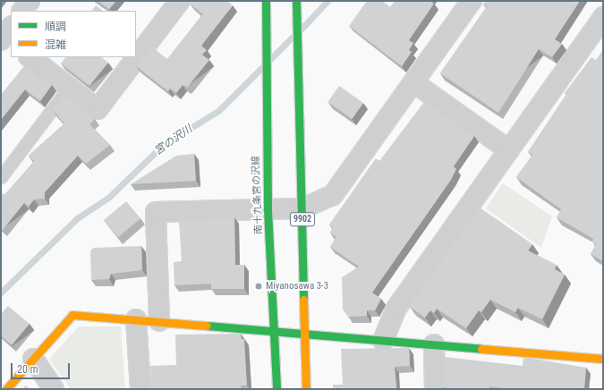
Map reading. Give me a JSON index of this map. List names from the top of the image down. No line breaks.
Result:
{"streets":{"main road":["南十九条宮の沢線","9902"]},"water":["宮の沢川"],"places":["Miyanosawa 3-3"],"legend":["順調","混雑"],"scale_bar":"20 m"}
